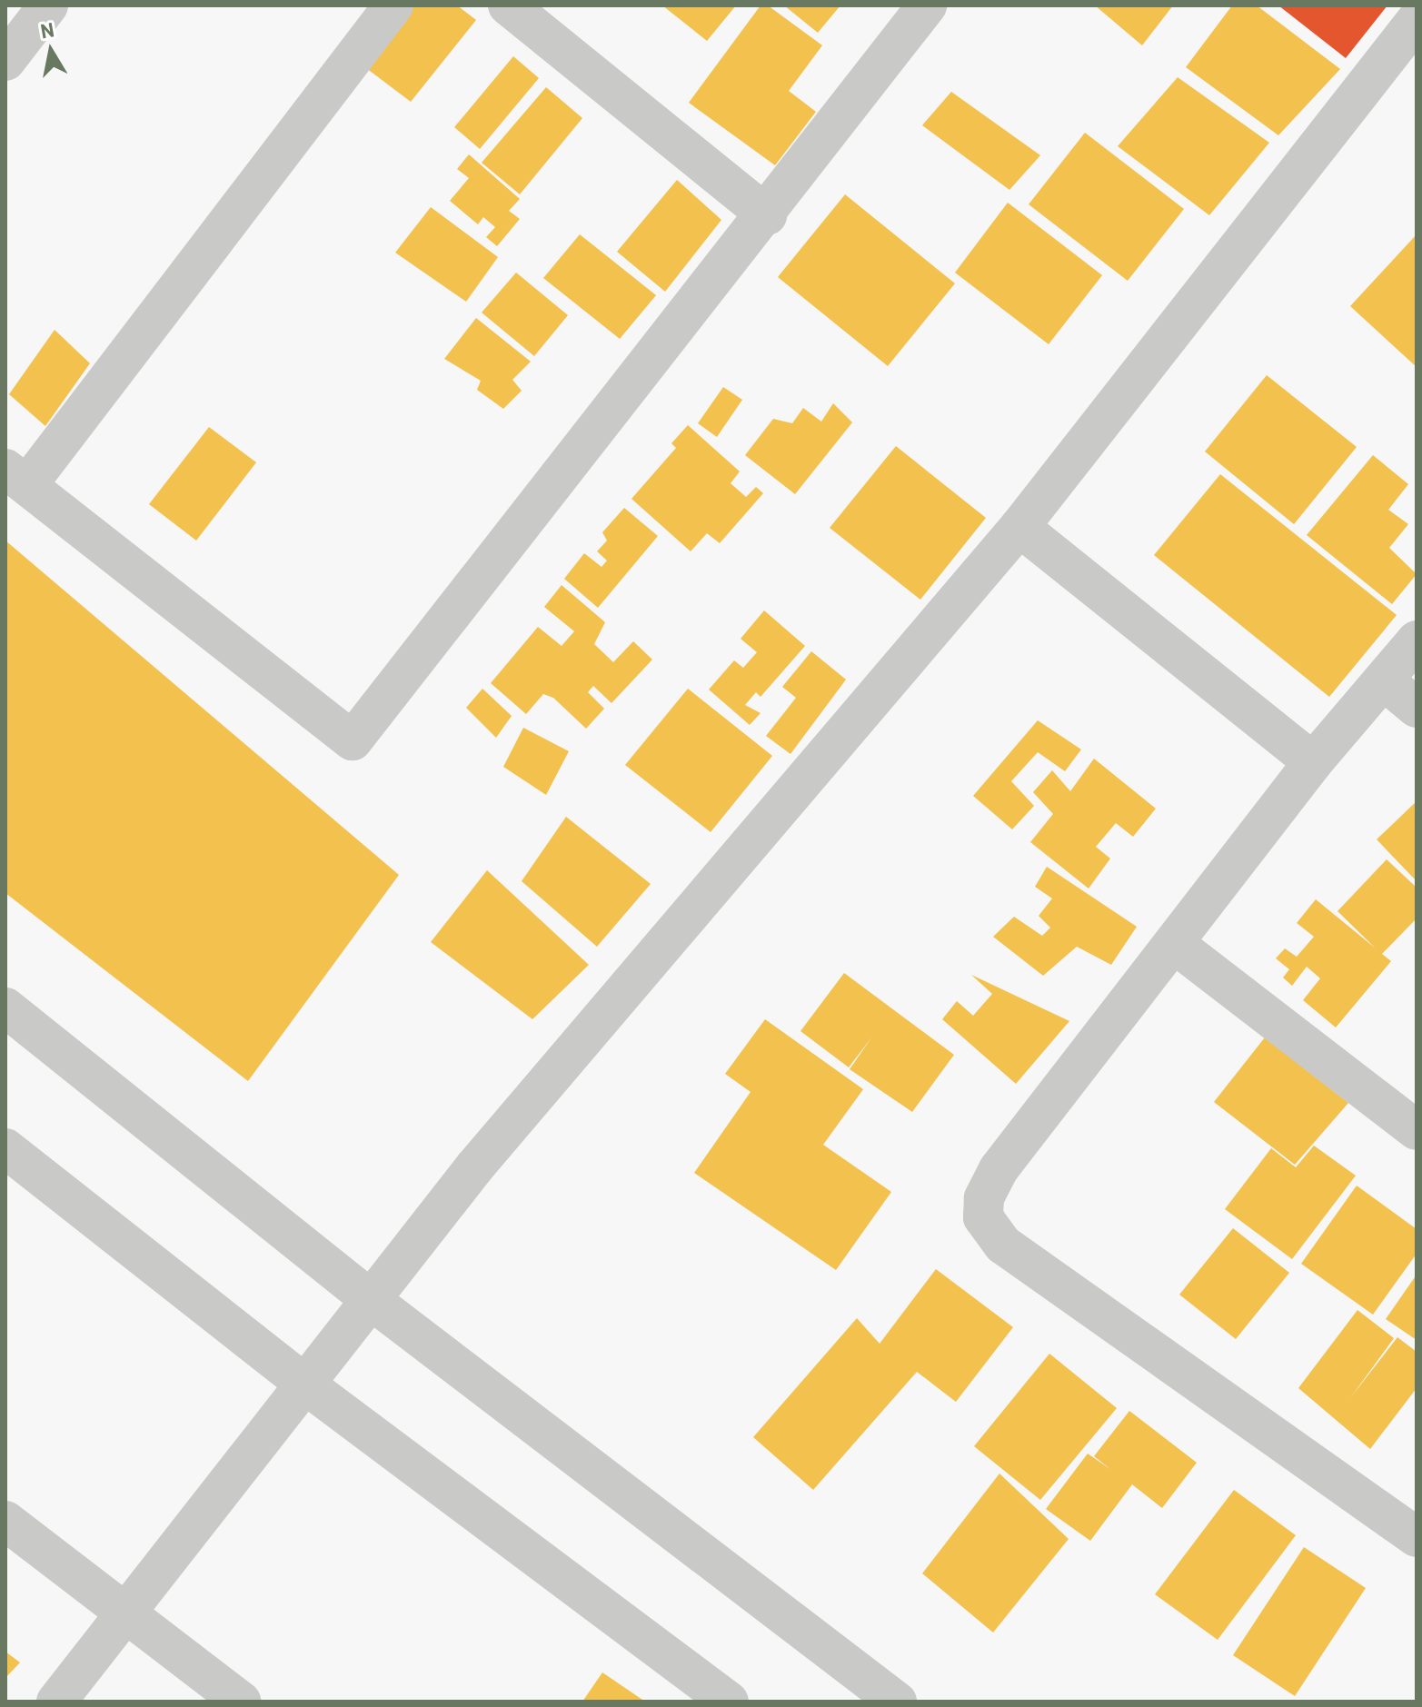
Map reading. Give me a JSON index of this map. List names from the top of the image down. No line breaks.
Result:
{"north":"top"}
